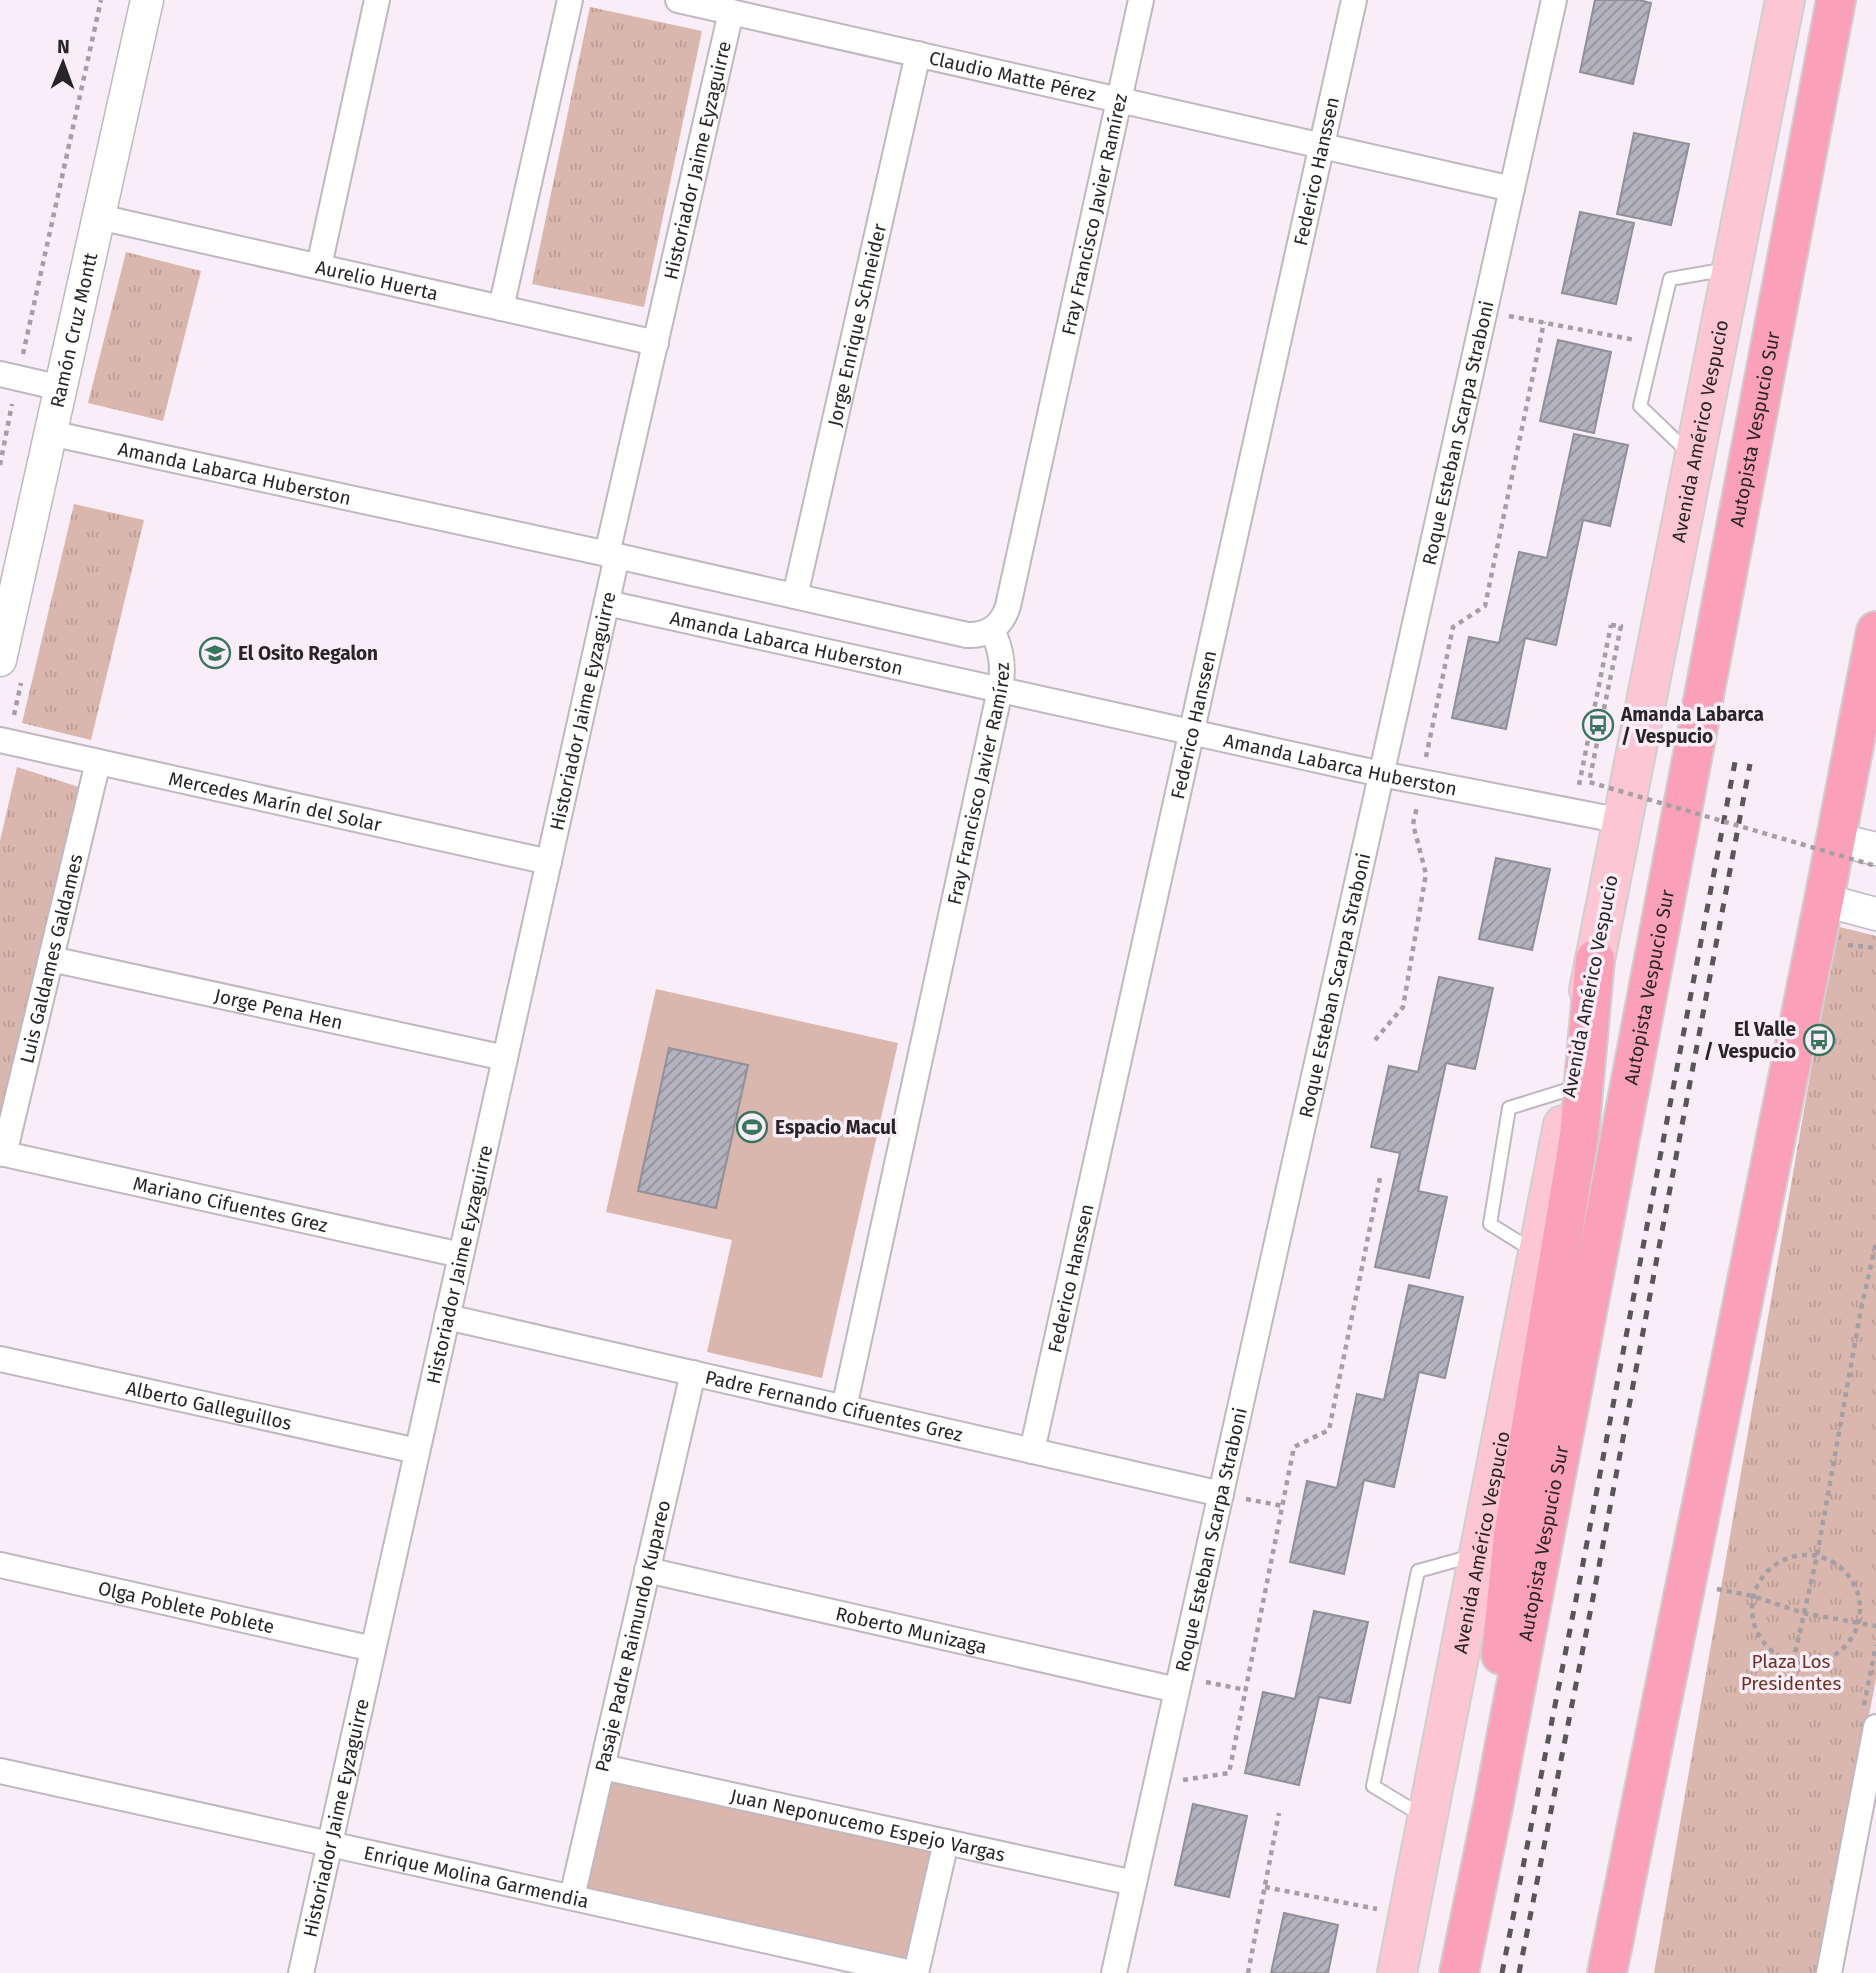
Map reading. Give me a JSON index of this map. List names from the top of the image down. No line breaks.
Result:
{"streets":{"highway":["Autopista Vespucio Sur"],"main road":["Avenida Américo Vespucio"],"street":["Claudio Matte Pérez","Historiador Jaime Eyzaguirre","Federico Hanssen","Fray Francisco Javier Ramírez","Aurelio Huerta","Jorge Enrique Schneider","Ramón Cruz Montt","Roque Esteban Scarpa Straboni","Amanda Labarca Huberston","Mercedes Marín del Solar","Luis Galdames Galdames","Jorge Pena Hen","Mariano Cifuentes Grez","Alberto Galleguillos","Padre Fernando Cifuentes Grez","Olga Poblete Poblete","Roberto Munizaga","Pasaje Padre Raimundo Kupareo","Juan Neponucemo Espejo Vargas","Enrique Molina Garmendia"]},"crossings":[["Claudio Matte Pérez","Historiador Jaime Eyzaguirre"],["Claudio Matte Pérez","Federico Hanssen"],["Claudio Matte Pérez","Fray Francisco Javier Ramírez"],["Claudio Matte Pérez","Jorge Enrique Schneider"],["Claudio Matte Pérez","Roque Esteban Scarpa Straboni"],["Historiador Jaime Eyzaguirre","Aurelio Huerta"],["Historiador Jaime Eyzaguirre","Amanda Labarca Huberston"],["Historiador Jaime Eyzaguirre","Mercedes Marín del Solar"],["Historiador Jaime Eyzaguirre","Jorge Pena Hen"],["Historiador Jaime Eyzaguirre","Mariano Cifuentes Grez"],["Historiador Jaime Eyzaguirre","Alberto Galleguillos"],["Historiador Jaime Eyzaguirre","Padre Fernando Cifuentes Grez"],["Historiador Jaime Eyzaguirre","Olga Poblete Poblete"],["Historiador Jaime Eyzaguirre","Enrique Molina Garmendia"],["Federico Hanssen","Amanda Labarca Huberston"],["Federico Hanssen","Padre Fernando Cifuentes Grez"],["Fray Francisco Javier Ramírez","Amanda Labarca Huberston"],["Fray Francisco Javier Ramírez","Padre Fernando Cifuentes Grez"],["Aurelio Huerta","Ramón Cruz Montt"],["Jorge Enrique Schneider","Amanda Labarca Huberston"],["Ramón Cruz Montt","Amanda Labarca Huberston"],["Avenida Américo Vespucio","Amanda Labarca Huberston"],["Roque Esteban Scarpa Straboni","Amanda Labarca Huberston"],["Roque Esteban Scarpa Straboni","Padre Fernando Cifuentes Grez"],["Roque Esteban Scarpa Straboni","Roberto Munizaga"],["Roque Esteban Scarpa Straboni","Juan Neponucemo Espejo Vargas"],["Mercedes Marín del Solar","Luis Galdames Galdames"],["Luis Galdames Galdames","Jorge Pena Hen"],["Luis Galdames Galdames","Mariano Cifuentes Grez"],["Padre Fernando Cifuentes Grez","Pasaje Padre Raimundo Kupareo"],["Roberto Munizaga","Pasaje Padre Raimundo Kupareo"],["Pasaje Padre Raimundo Kupareo","Juan Neponucemo Espejo Vargas"],["Pasaje Padre Raimundo Kupareo","Enrique Molina Garmendia"]],"parks":["Plaza Los Presidentes"],"places":{"school or university":["El Osito Regalon"],"bus stop":["Amanda Labarca / Vespucio","El Valle / Vespucio"],"sports":["Espacio Macul"]},"north":"top"}
